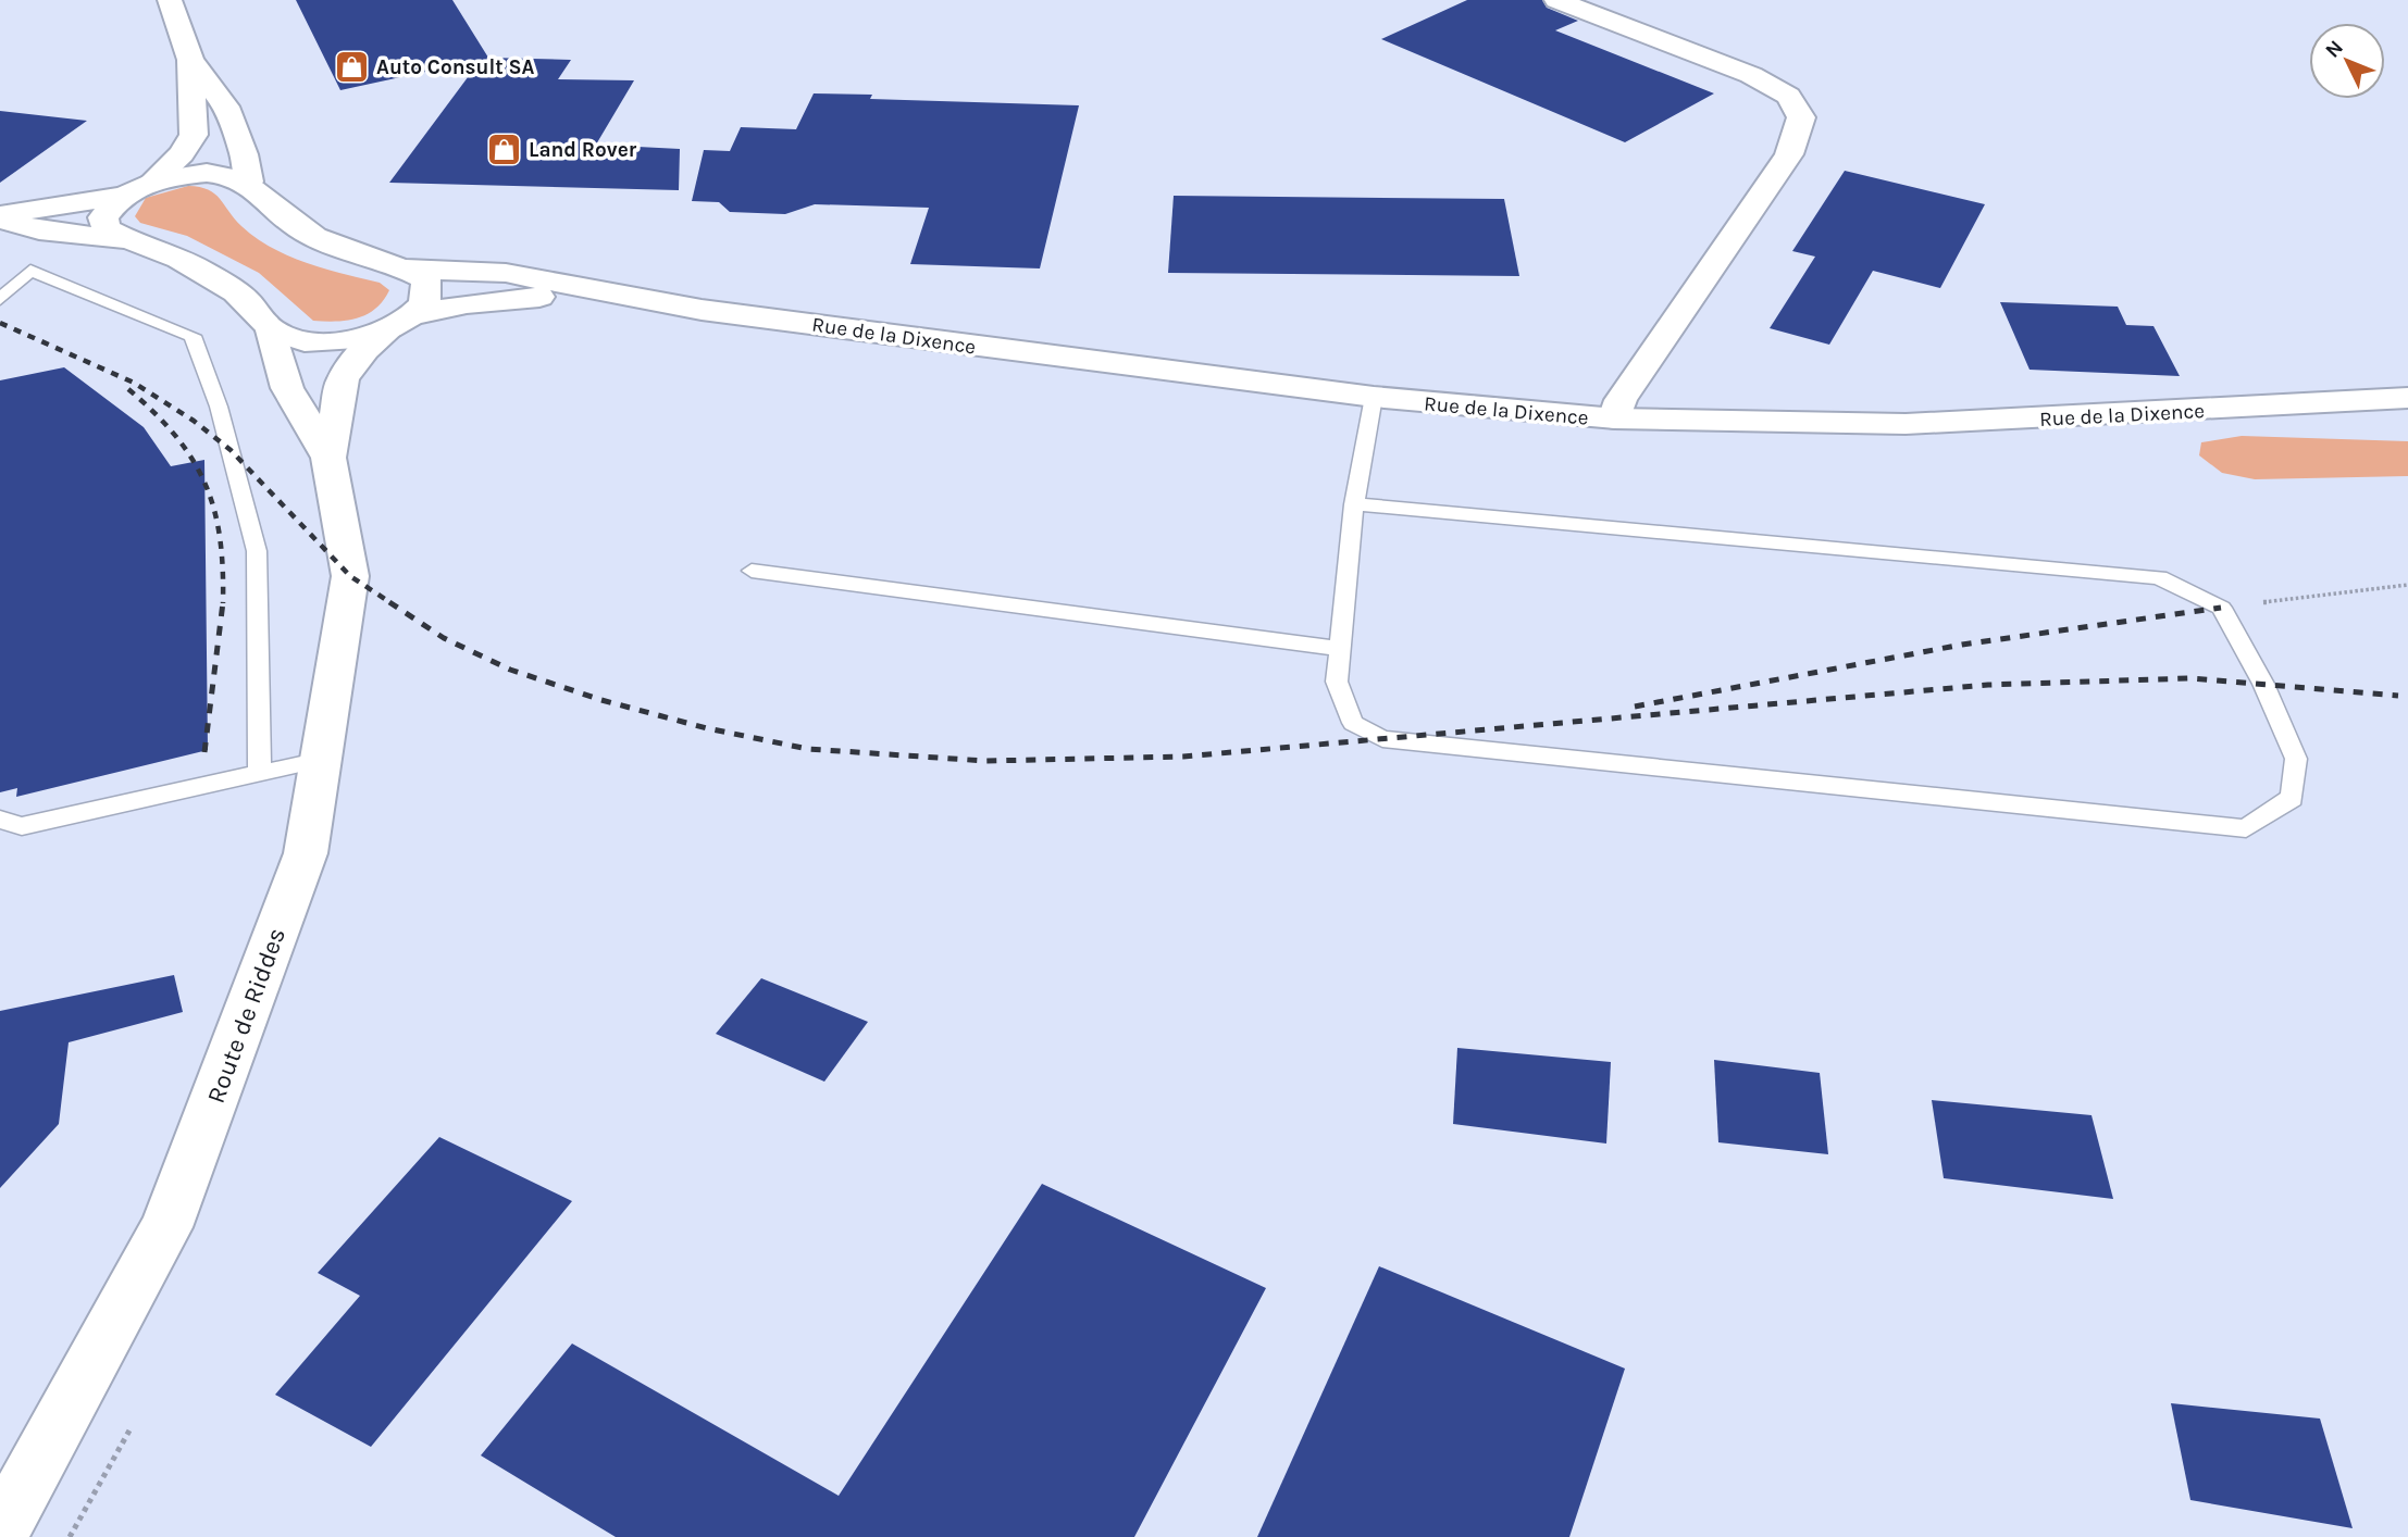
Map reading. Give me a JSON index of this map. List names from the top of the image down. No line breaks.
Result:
{"streets":{"main road":["Rue de la Dixence","Route de Riddes"]},"crossings":[["Rue de la Dixence","Route de Riddes"]],"places":{"shop":["Auto Consult SA","Land Rover"]},"north":"top left"}
